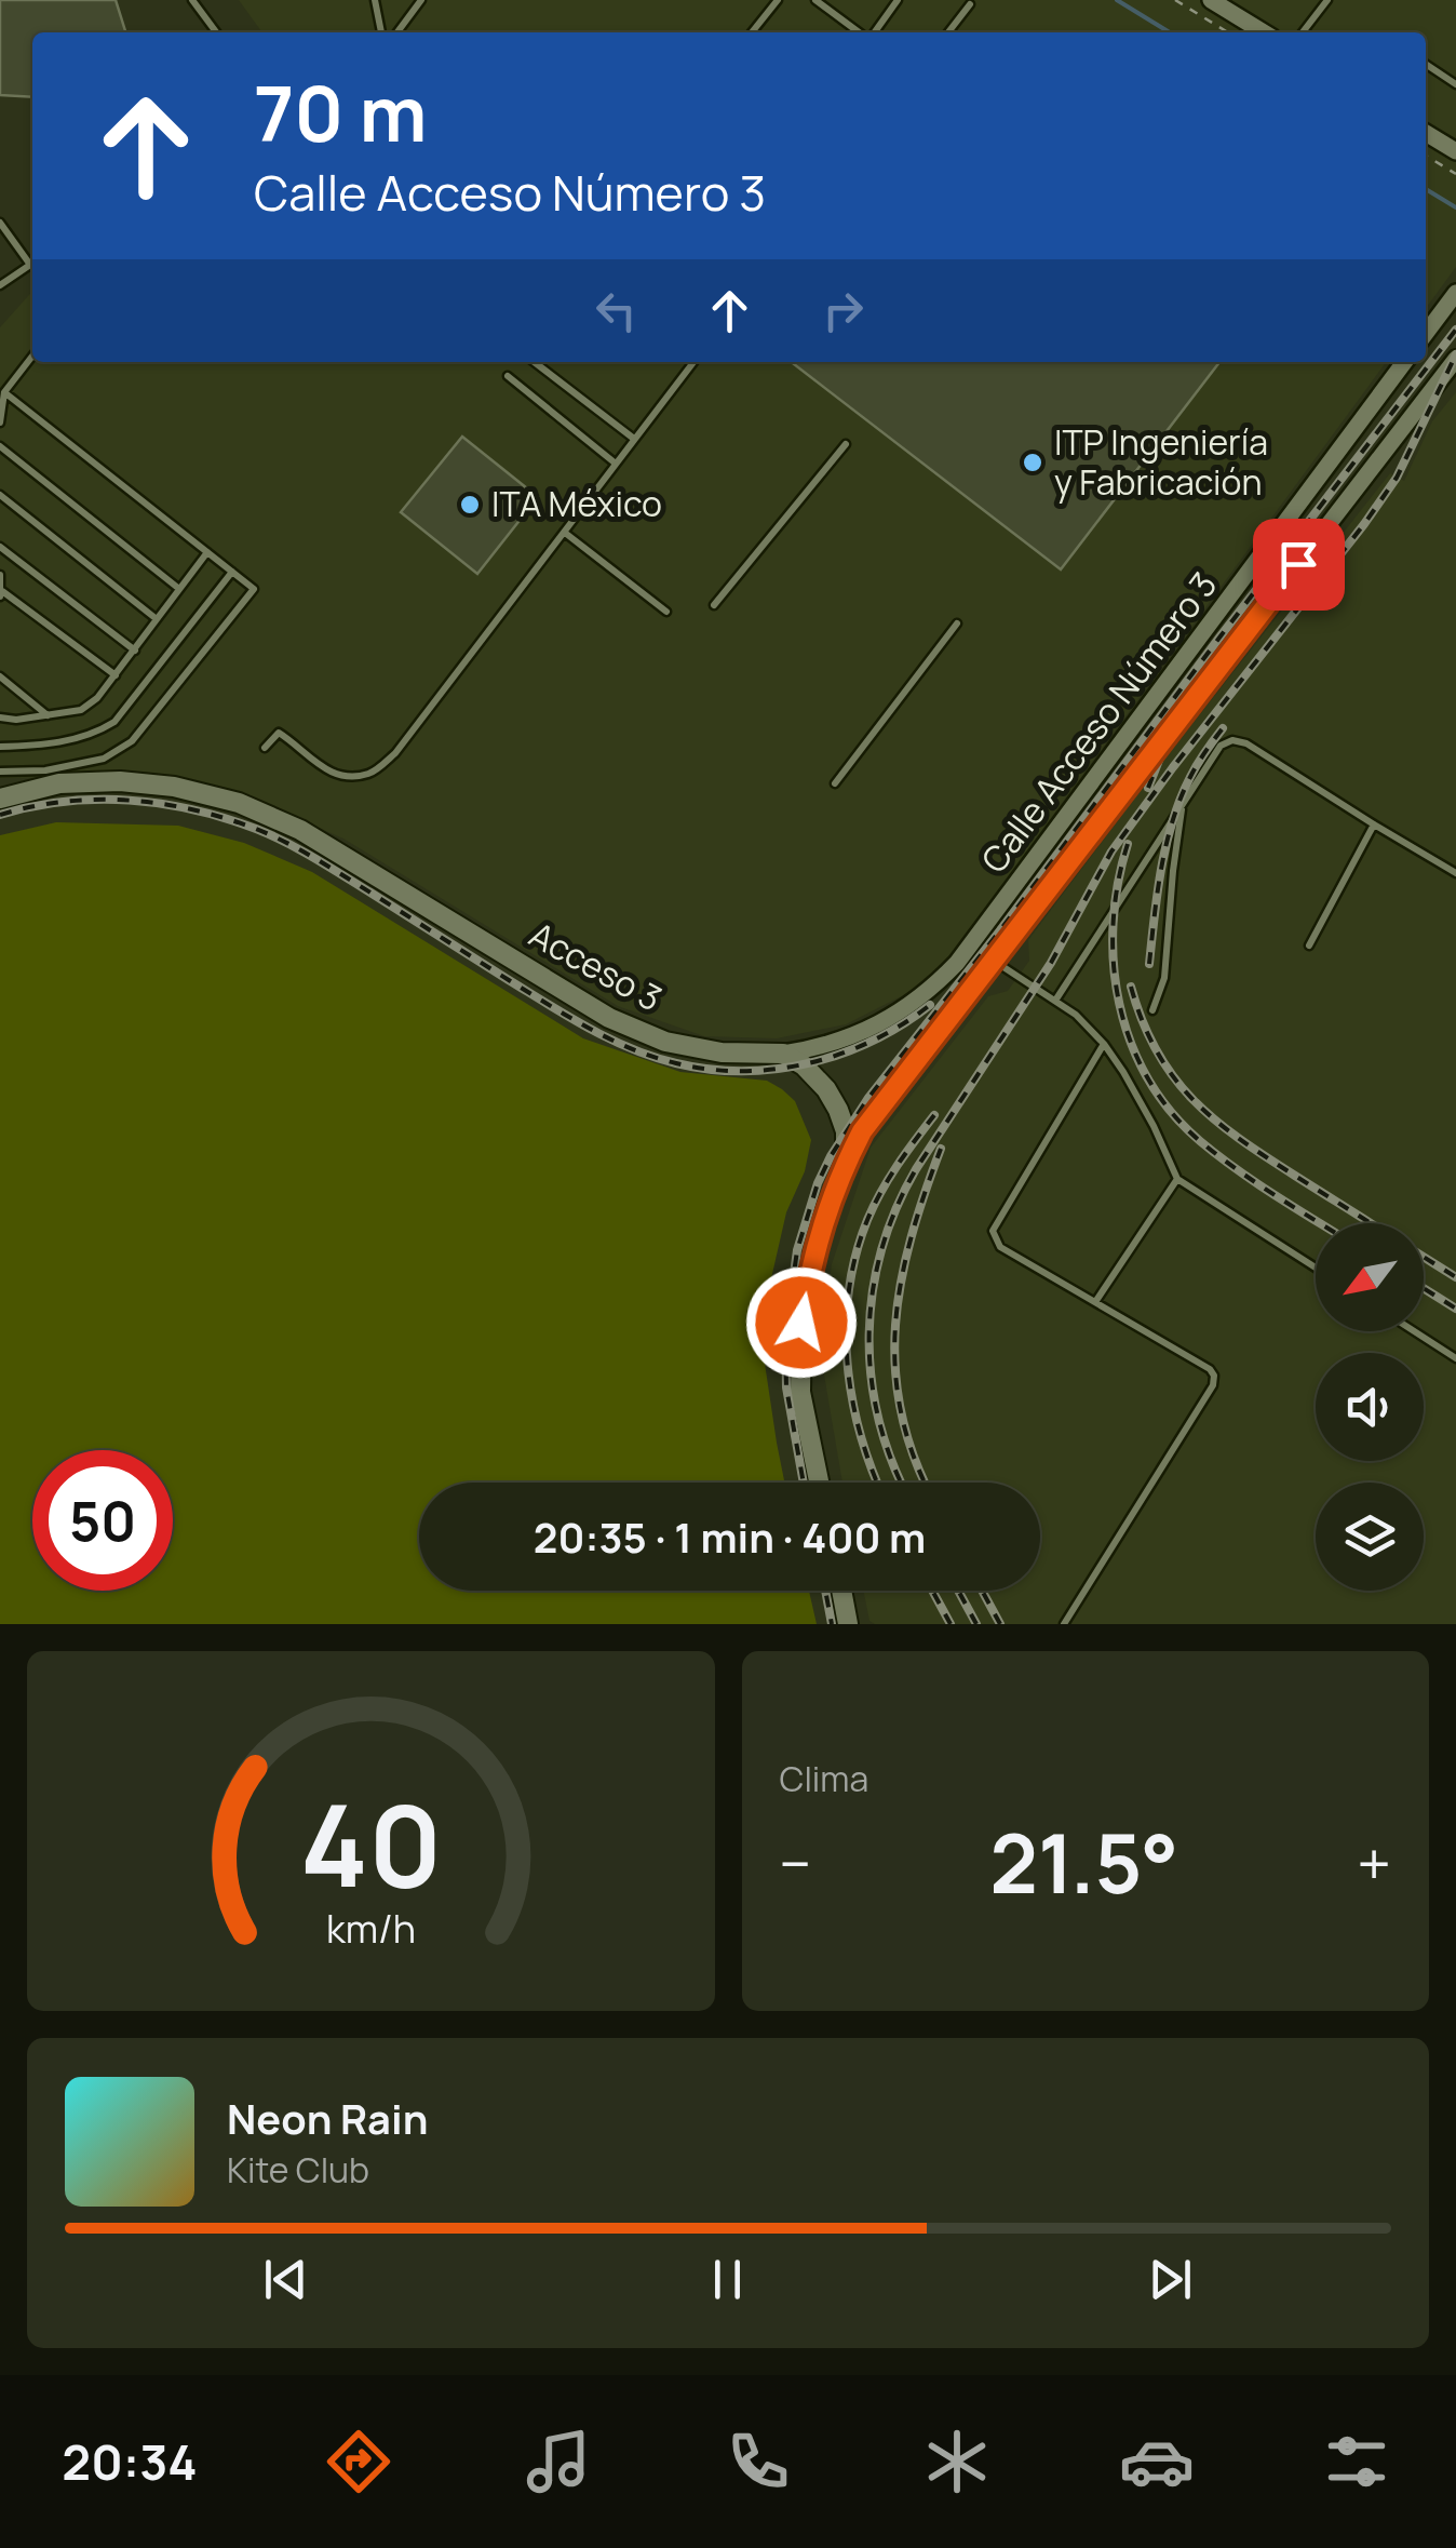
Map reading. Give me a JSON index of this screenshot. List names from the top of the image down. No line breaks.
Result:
{"streets":{"main road":["Acceso 3"],"street":["Calle Acceso Número 3"]},"crossings":[["Calle Acceso Número 3","Acceso 3"]],"places":["ITP Ingeniería y Fabricación","ITA México"],"north":"bottom left","page":{"turn":["70 m","Calle Acceso Número 3"],"limit":"50","trip":"20:35 · 1 min · 400 m","tile":"Clima","heat":["−","21.5°","+"],"song":["Neon Rain","Kite Club"],"tabs":"20:34","gauge":["40","km/h"]}}
